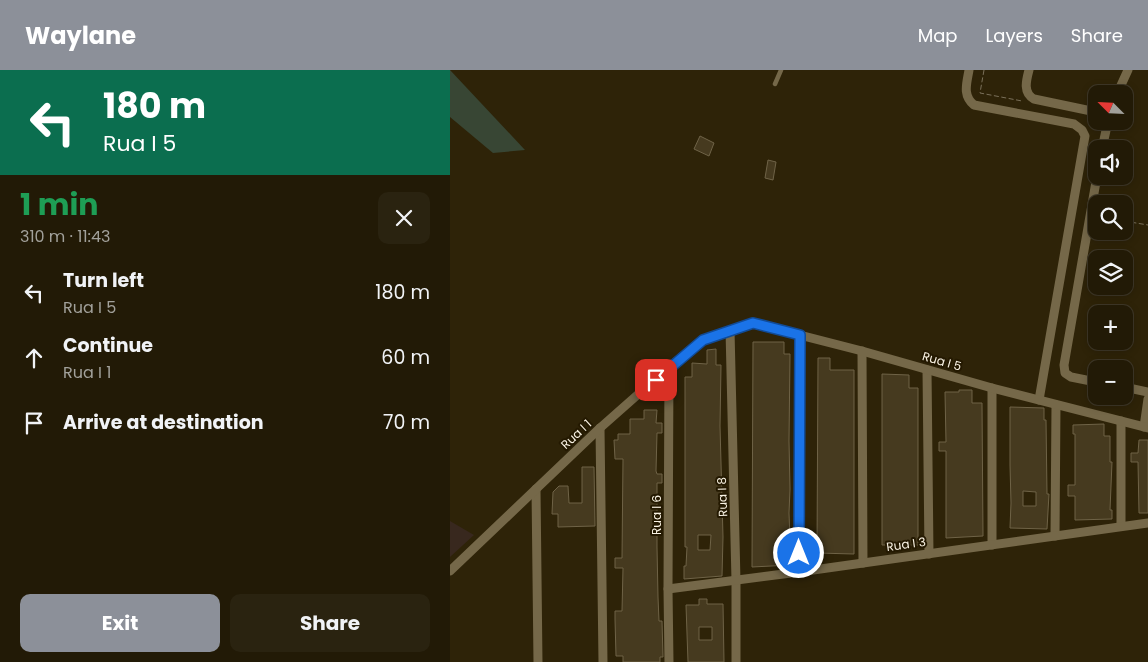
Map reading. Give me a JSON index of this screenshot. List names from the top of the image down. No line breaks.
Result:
{"streets":{"street":["Rua I 5","Rua I 1","Rua I 8","Rua I 6","Rua I 3"]},"crossings":[["Rua I 5","Rua I 1"],["Rua I 5","Rua I 8"],["Rua I 1","Rua I 8"],["Rua I 1","Rua I 6"],["Rua I 8","Rua I 3"],["Rua I 6","Rua I 3"]],"north":"top left","page":{"header":"Waylane","nav":["Map","Layers","Share"],"turn":["180 m","Rua I 5"],"map_buttons":["+","−"],"heading":["1 min","310 m · 11:43"],"list":[{"name":"Turn left","note":"Rua I 5","value":"180 m"},{"name":"Continue","note":"Rua I 1","value":"60 m"},{"name":"Arrive at destination","value":"70 m"}],"buttons":["Exit","Share"]}}
